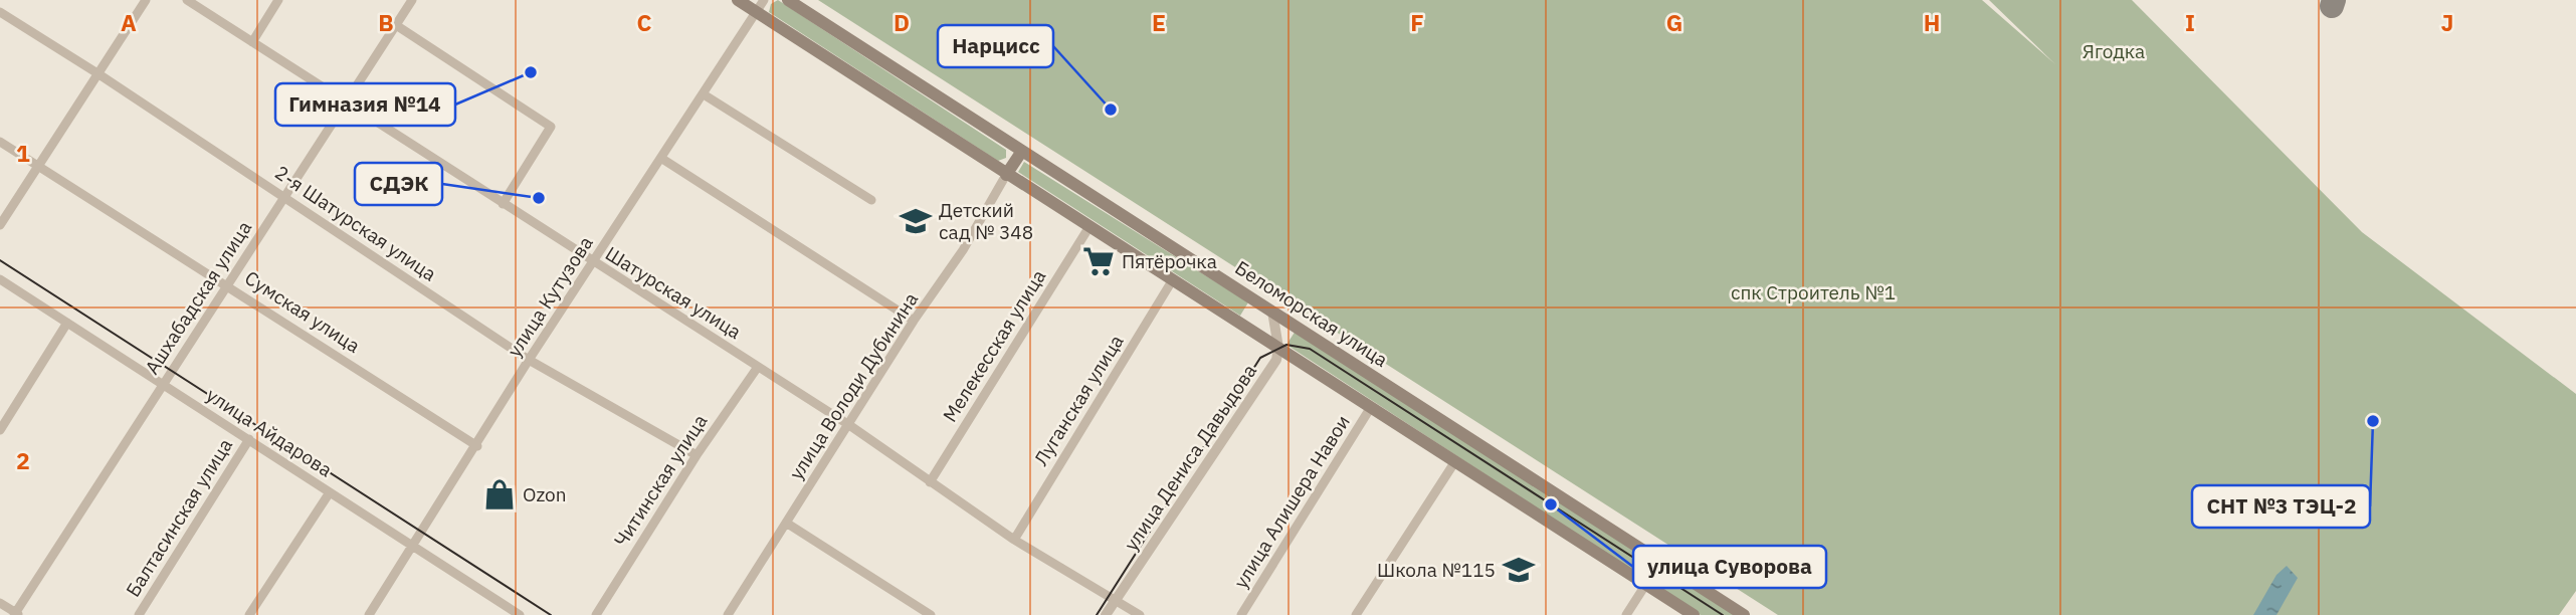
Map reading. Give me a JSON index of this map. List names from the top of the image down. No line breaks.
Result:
{"streets":{"main road":["Беломорская улица"],"street":["2-я Шатурская улица","Шатурская улица","улица Кутузова","Ашхабадская улица","Сумская улица","Мелекесская улица","улица Володи Дубинина","Луганская улица","улица Айдарова","улица Дениса Давыдова","Читинская улица","улица Алишера Навои","Балтасинская улица"]},"crossings":[["2-я Шатурская улица","улица Кутузова"],["2-я Шатурская улица","Ашхабадская улица"],["2-я Шатурская улица","Читинская улица"],["Шатурская улица","улица Кутузова"],["Шатурская улица","Ашхабадская улица"],["Шатурская улица","Мелекесская улица"],["Шатурская улица","улица Володи Дубинина"],["Шатурская улица","Луганская улица"],["Шатурская улица","улица Дениса Давыдова"],["Шатурская улица","Читинская улица"],["улица Кутузова","Сумская улица"],["улица Кутузова","улица Айдарова"],["Ашхабадская улица","Сумская улица"],["Ашхабадская улица","улица Айдарова"],["улица Айдарова","Балтасинская улица"]],"parks":["Ягодка","спк Строитель №1"],"places":{"other":["Гимназия №14","Нарцисс","СДЭК","СНТ №3 ТЭЦ-2","улица Суворова"],"school or university":["Детский сад № 348","Школа №115"],"supermarket":["Пятёрочка"],"shop":["Ozon"]},"grid":{"columns":["A","B","C","D","E","F","G","H","I","J"],"rows":["1","2"]}}
